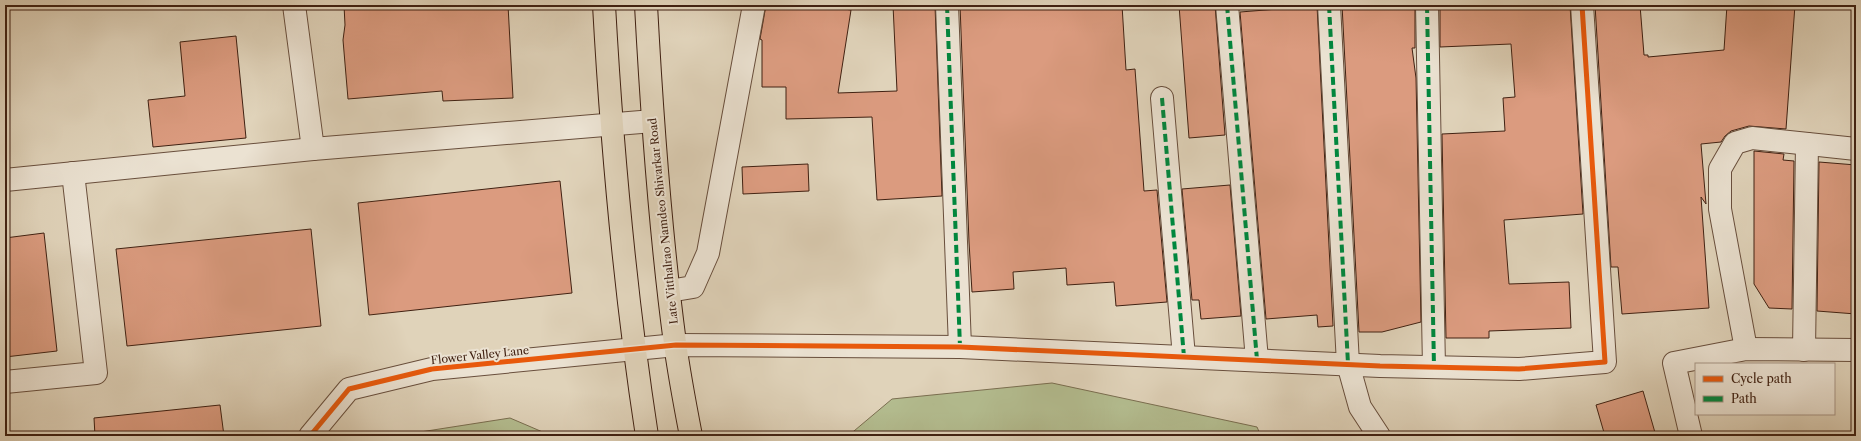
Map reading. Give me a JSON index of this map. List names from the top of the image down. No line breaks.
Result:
{"streets":{"main road":["Late Vitthalrao Namdeo Shivarkar Road"],"street":["Flower Valley Lane"]},"crossings":[["Late Vitthalrao Namdeo Shivarkar Road","Flower Valley Lane"]],"legend":["Cycle path","Path"]}
